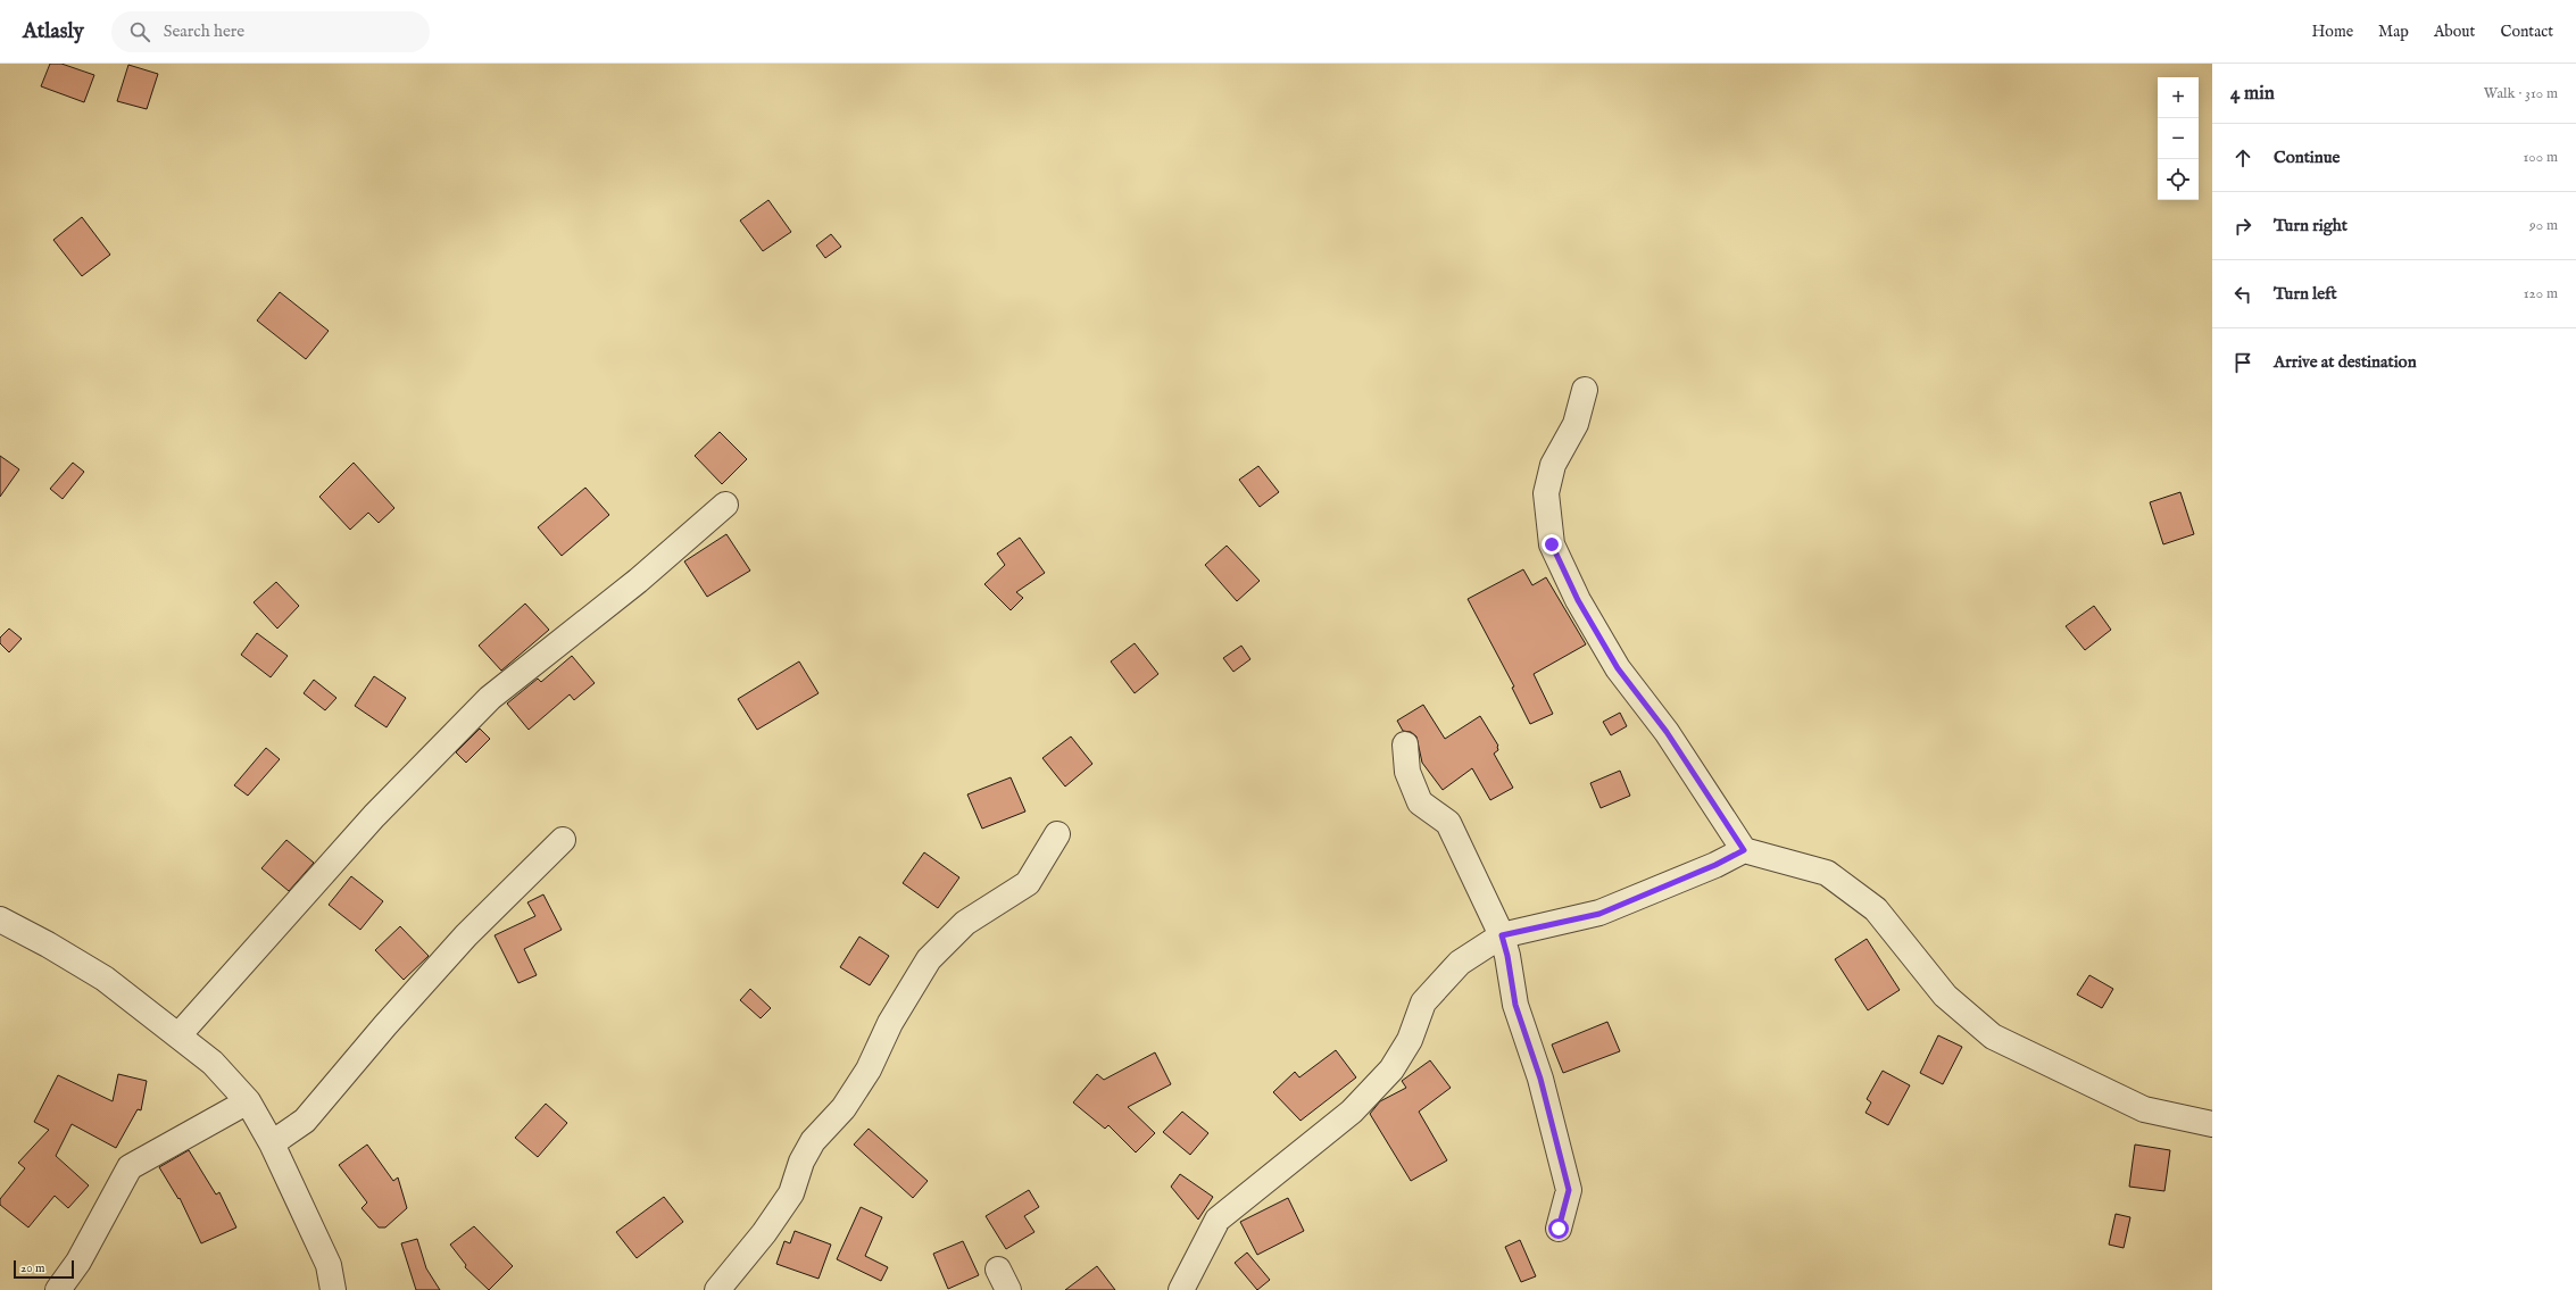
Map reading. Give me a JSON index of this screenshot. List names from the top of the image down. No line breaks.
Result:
{"scale_bar":"20 m","page":{"header":"Atlasly","search":"Search here","nav":["Home","Map","About","Contact"],"heading":["4 min","Walk · 310 m"],"map_buttons":["+","−"],"list":[["Continue","100 m"],["Turn right","90 m"],["Turn left","120 m"],"Arrive at destination"],"scale":"20 m"}}
